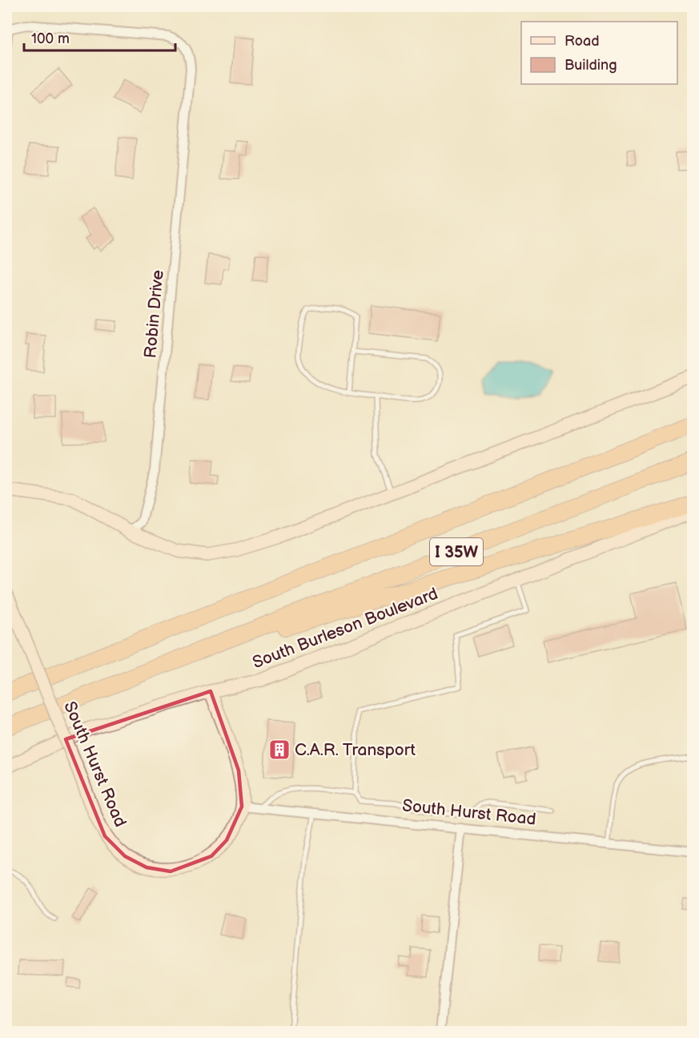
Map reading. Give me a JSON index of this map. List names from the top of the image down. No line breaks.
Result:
{"streets":{"highway":["I 35W"],"main road":["South Burleson Boulevard","South Hurst Road"],"street":["Robin Drive"]},"crossings":[["South Burleson Boulevard","South Hurst Road"]],"places":{"building":["C.A.R. Transport"]},"legend":["Road","Building"],"scale_bar":"100 m"}
